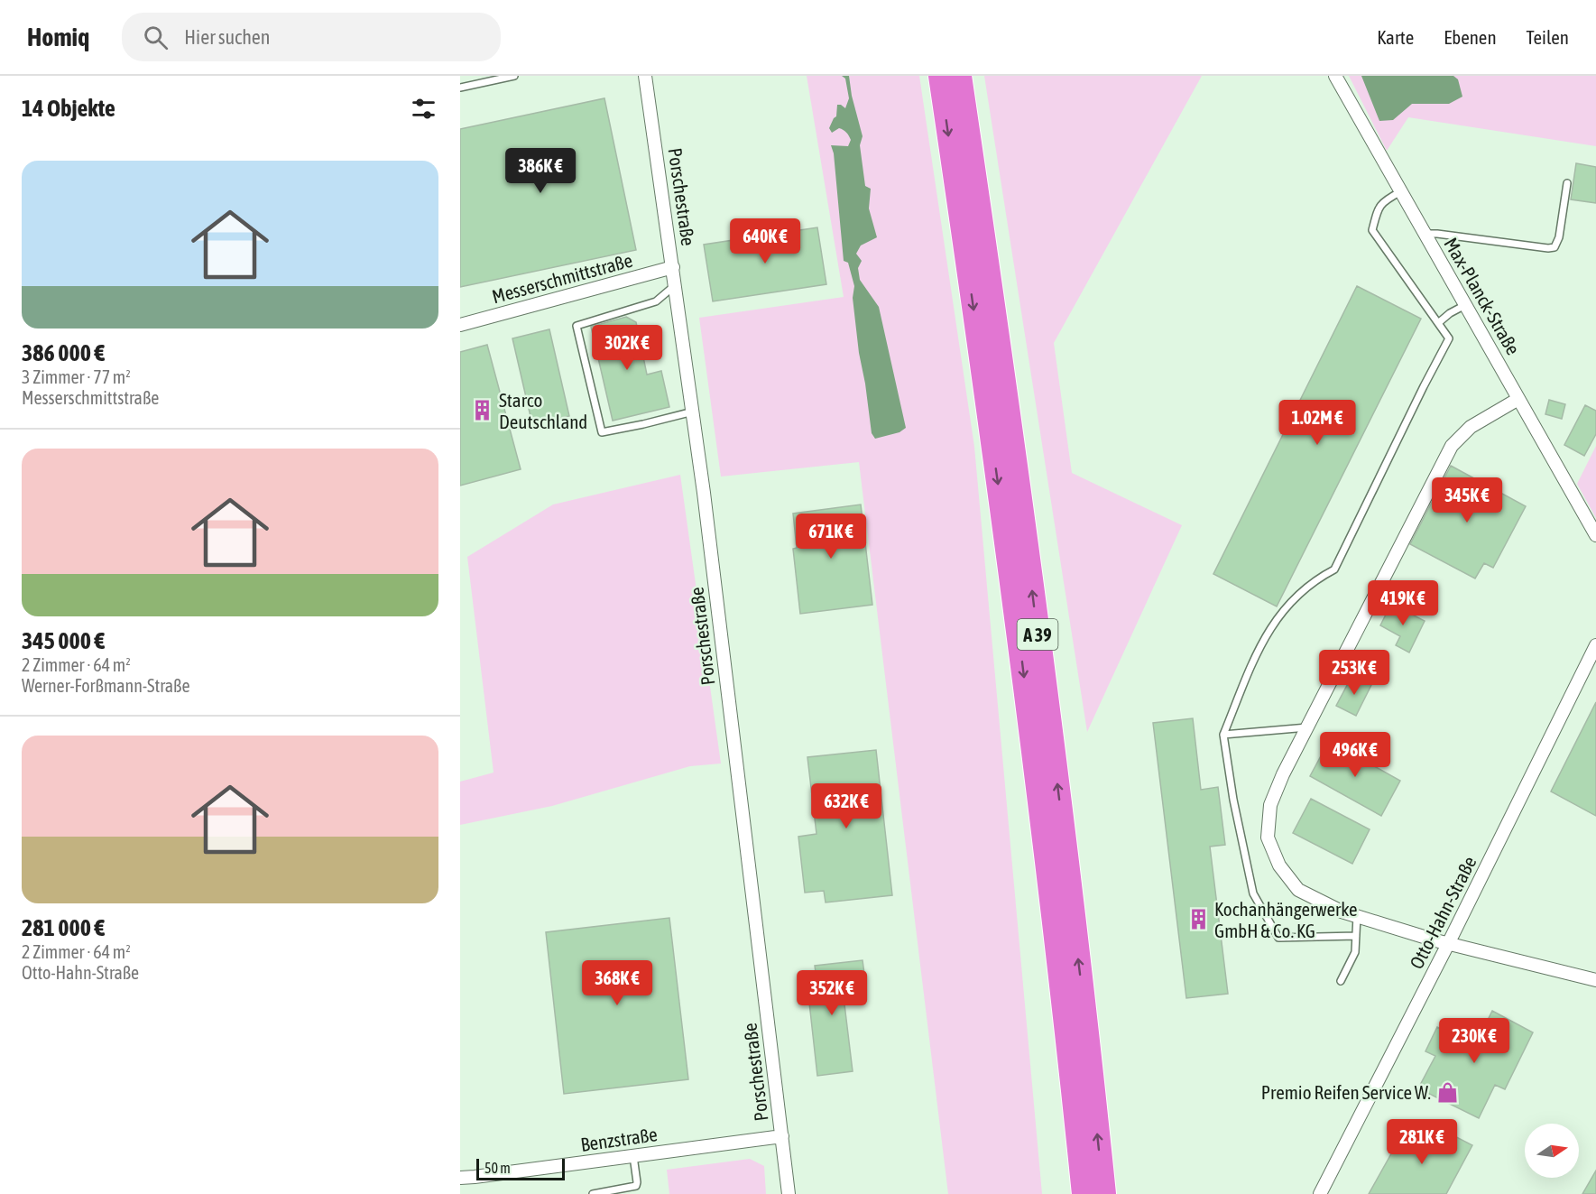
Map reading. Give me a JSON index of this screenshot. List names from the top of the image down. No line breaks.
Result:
{"streets":{"highway":["A 39"],"street":["Porschestraße","Messerschmittstraße","Max-Planck-Straße","Otto-Hahn-Straße","Benzstraße"]},"crossings":[["Porschestraße","Messerschmittstraße"],["Porschestraße","Benzstraße"]],"places":{"building":["Starco Deutschland","Kochanhängerwerke GmbH & Co. KG"],"shop":["Premio Reifen Service W."]},"scale_bar":"50 m","north":"right","page":{"header":"Homiq","search":"Hier suchen","nav":["Karte","Ebenen","Teilen"],"heading":"14 Objekte","list":[{"name":"386 000 €","note":"3 Zimmer · 77 m² · Messerschmittstraße"},{"name":"345 000 €","note":"2 Zimmer · 64 m² · Werner-Forßmann-Straße"},{"name":"281 000 €","note":"2 Zimmer · 64 m² · Otto-Hahn-Straße"}],"price":["386K €","640K €","302K €","1.02M €","345K €","671K €","419K €","253K €","496K €","632K €","368K €","352K €","230K €","281K €"],"scale":"50 m"}}
